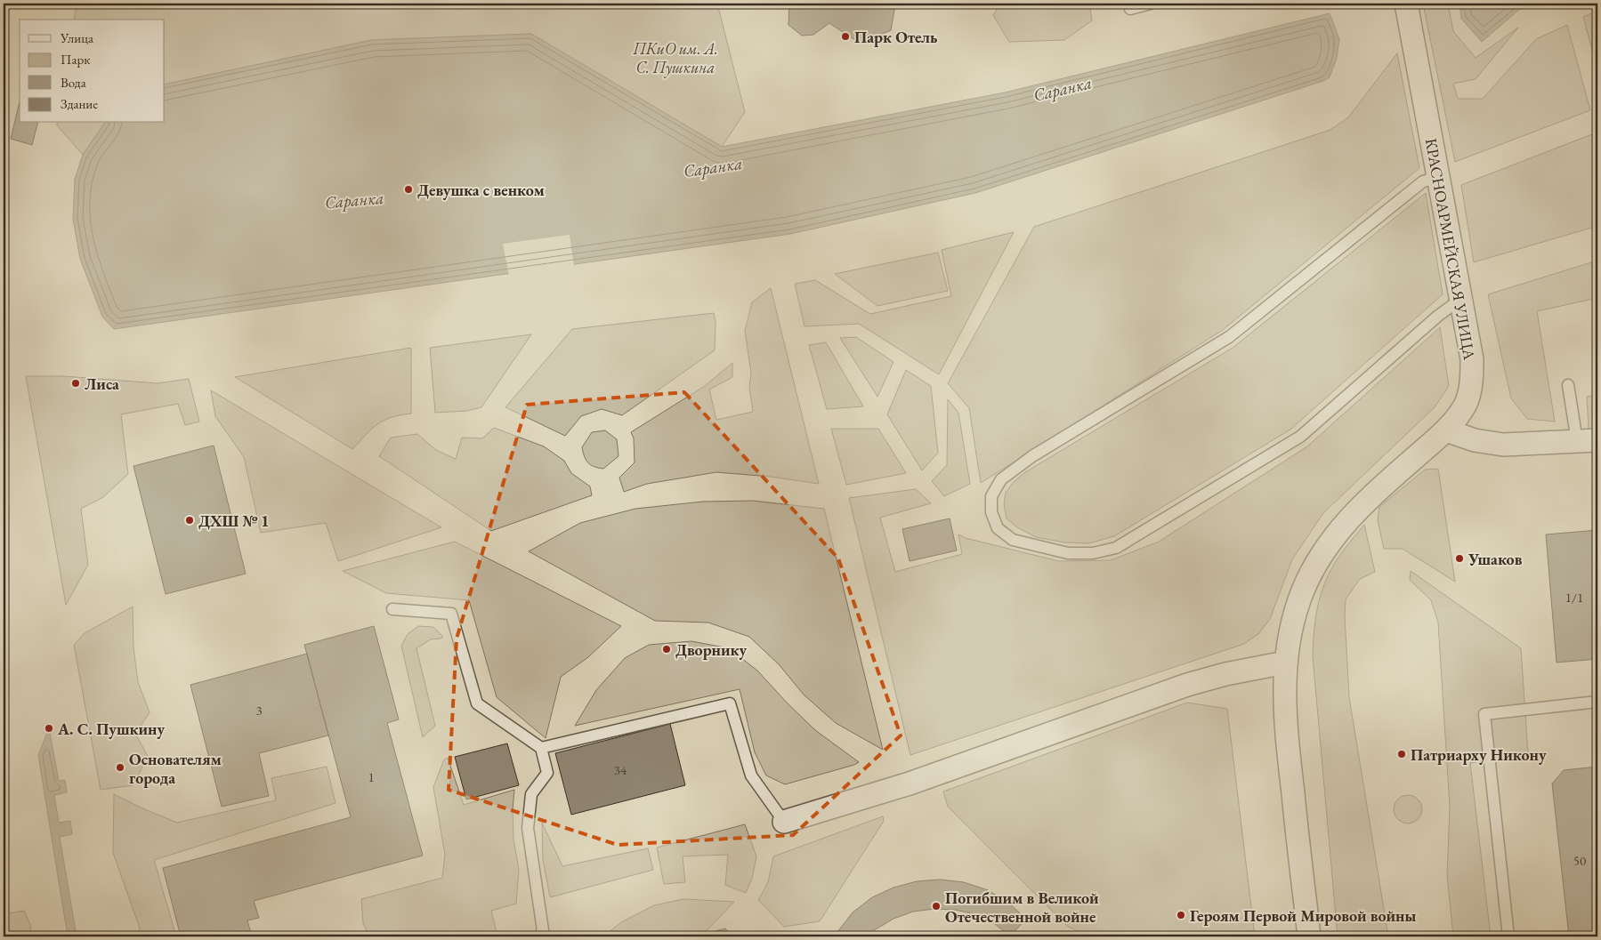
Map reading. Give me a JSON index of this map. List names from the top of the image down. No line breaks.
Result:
{"streets":{"street":["КРАСНОАРМЕЙСКАЯ УЛИЦА"]},"water":["Саранка"],"parks":["ПКиО им. А. С. Пушкина"],"places":["Парк Отель","Девушка с венком","Лиса","ДХШ № 1","Ушаков","Дворнику","А. С. Пушкину","Патриарху Никону","Основателям города","Погибшим в Великой Отечественной войне","Героям Первой Мировой войны"],"house_numbers":["1/1","3","34","1","50"],"legend":["Улица","Парк","Вода","Здание"]}
